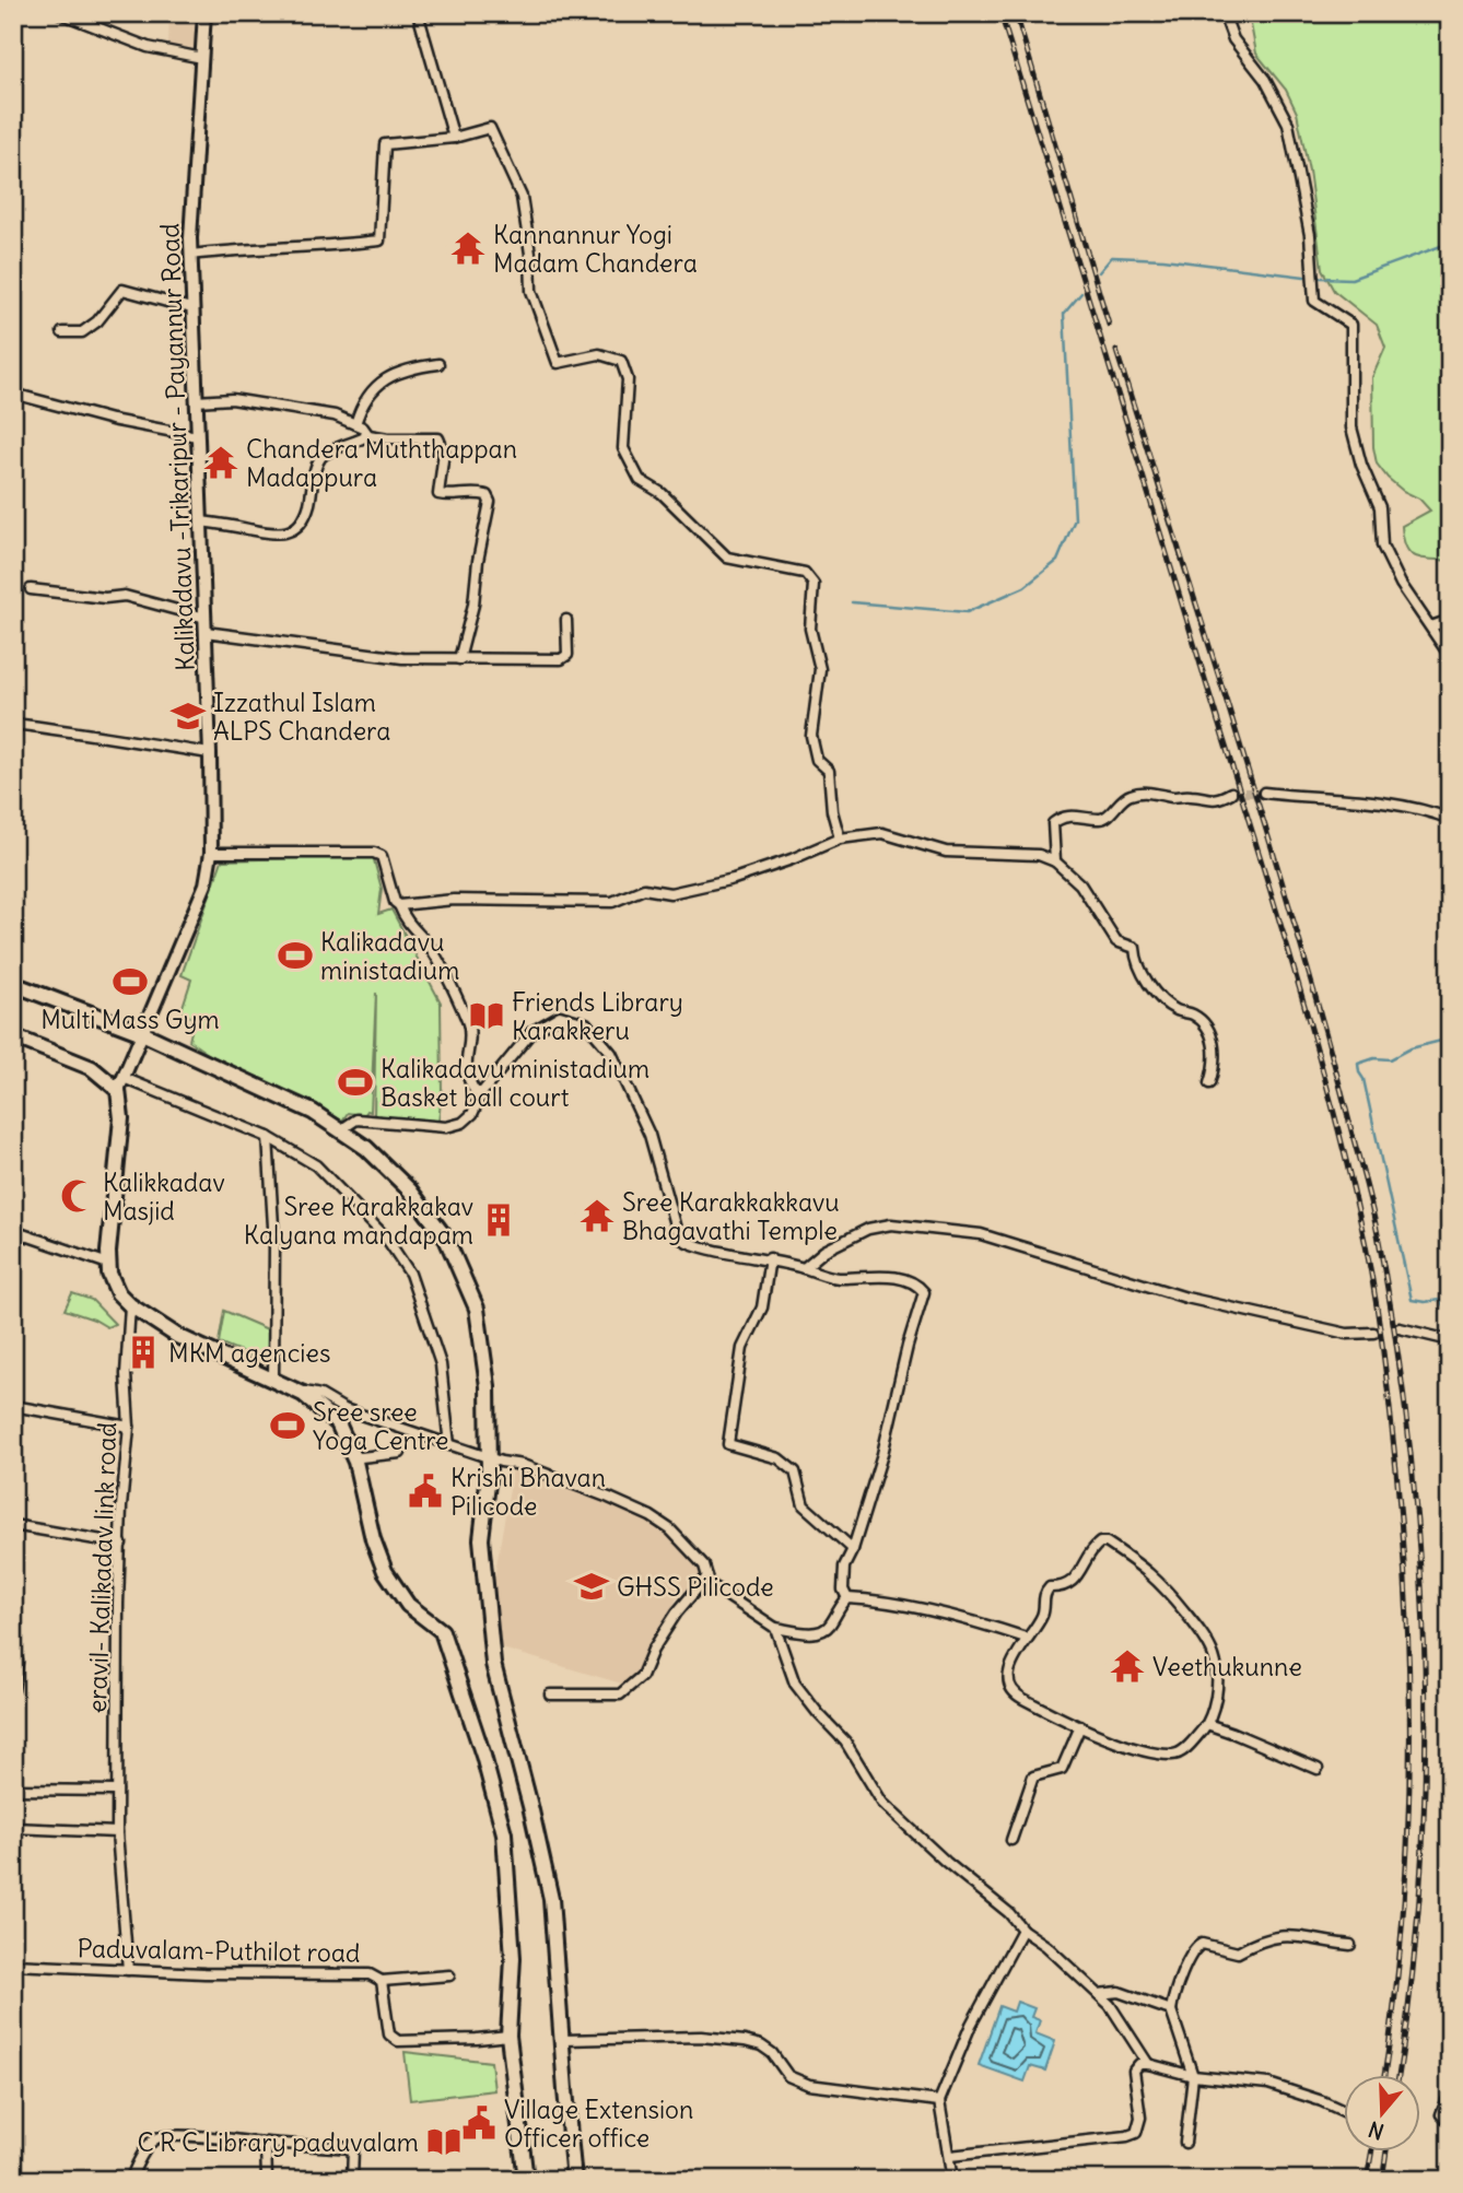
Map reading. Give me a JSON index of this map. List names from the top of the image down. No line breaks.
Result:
{"streets":{"main road":["Kalikadavu -Trikaripur - Payannur Road"],"street":["eravil- Kalikadav link road","Paduvalam-Puthilot road"]},"crossings":[["eravil- Kalikadav link road","Paduvalam-Puthilot road"]],"places":{"temple":["Kannannur Yogi Madam Chandera","Chandera Muththappan Madappura","Sree Karakkakkavu Bhagavathi Temple","Veethukunne"],"school or university":["Izzathul Islam ALPS Chandera","GHSS Pilicode"],"sports":["Kalikadavu ministadium","Multi Mass Gym","Kalikadavu ministadium Basket ball court","Sree sree Yoga Centre"],"library":["Friends Library Karakkeru","C R C Library paduvalam"],"mosque":["Kalikkadav Masjid"],"building":["Sree Karakkakav Kalyana mandapam","MKM agencies"],"public building":["Krishi Bhavan Pilicode","Village Extension Officer office"]},"north":"bottom"}
